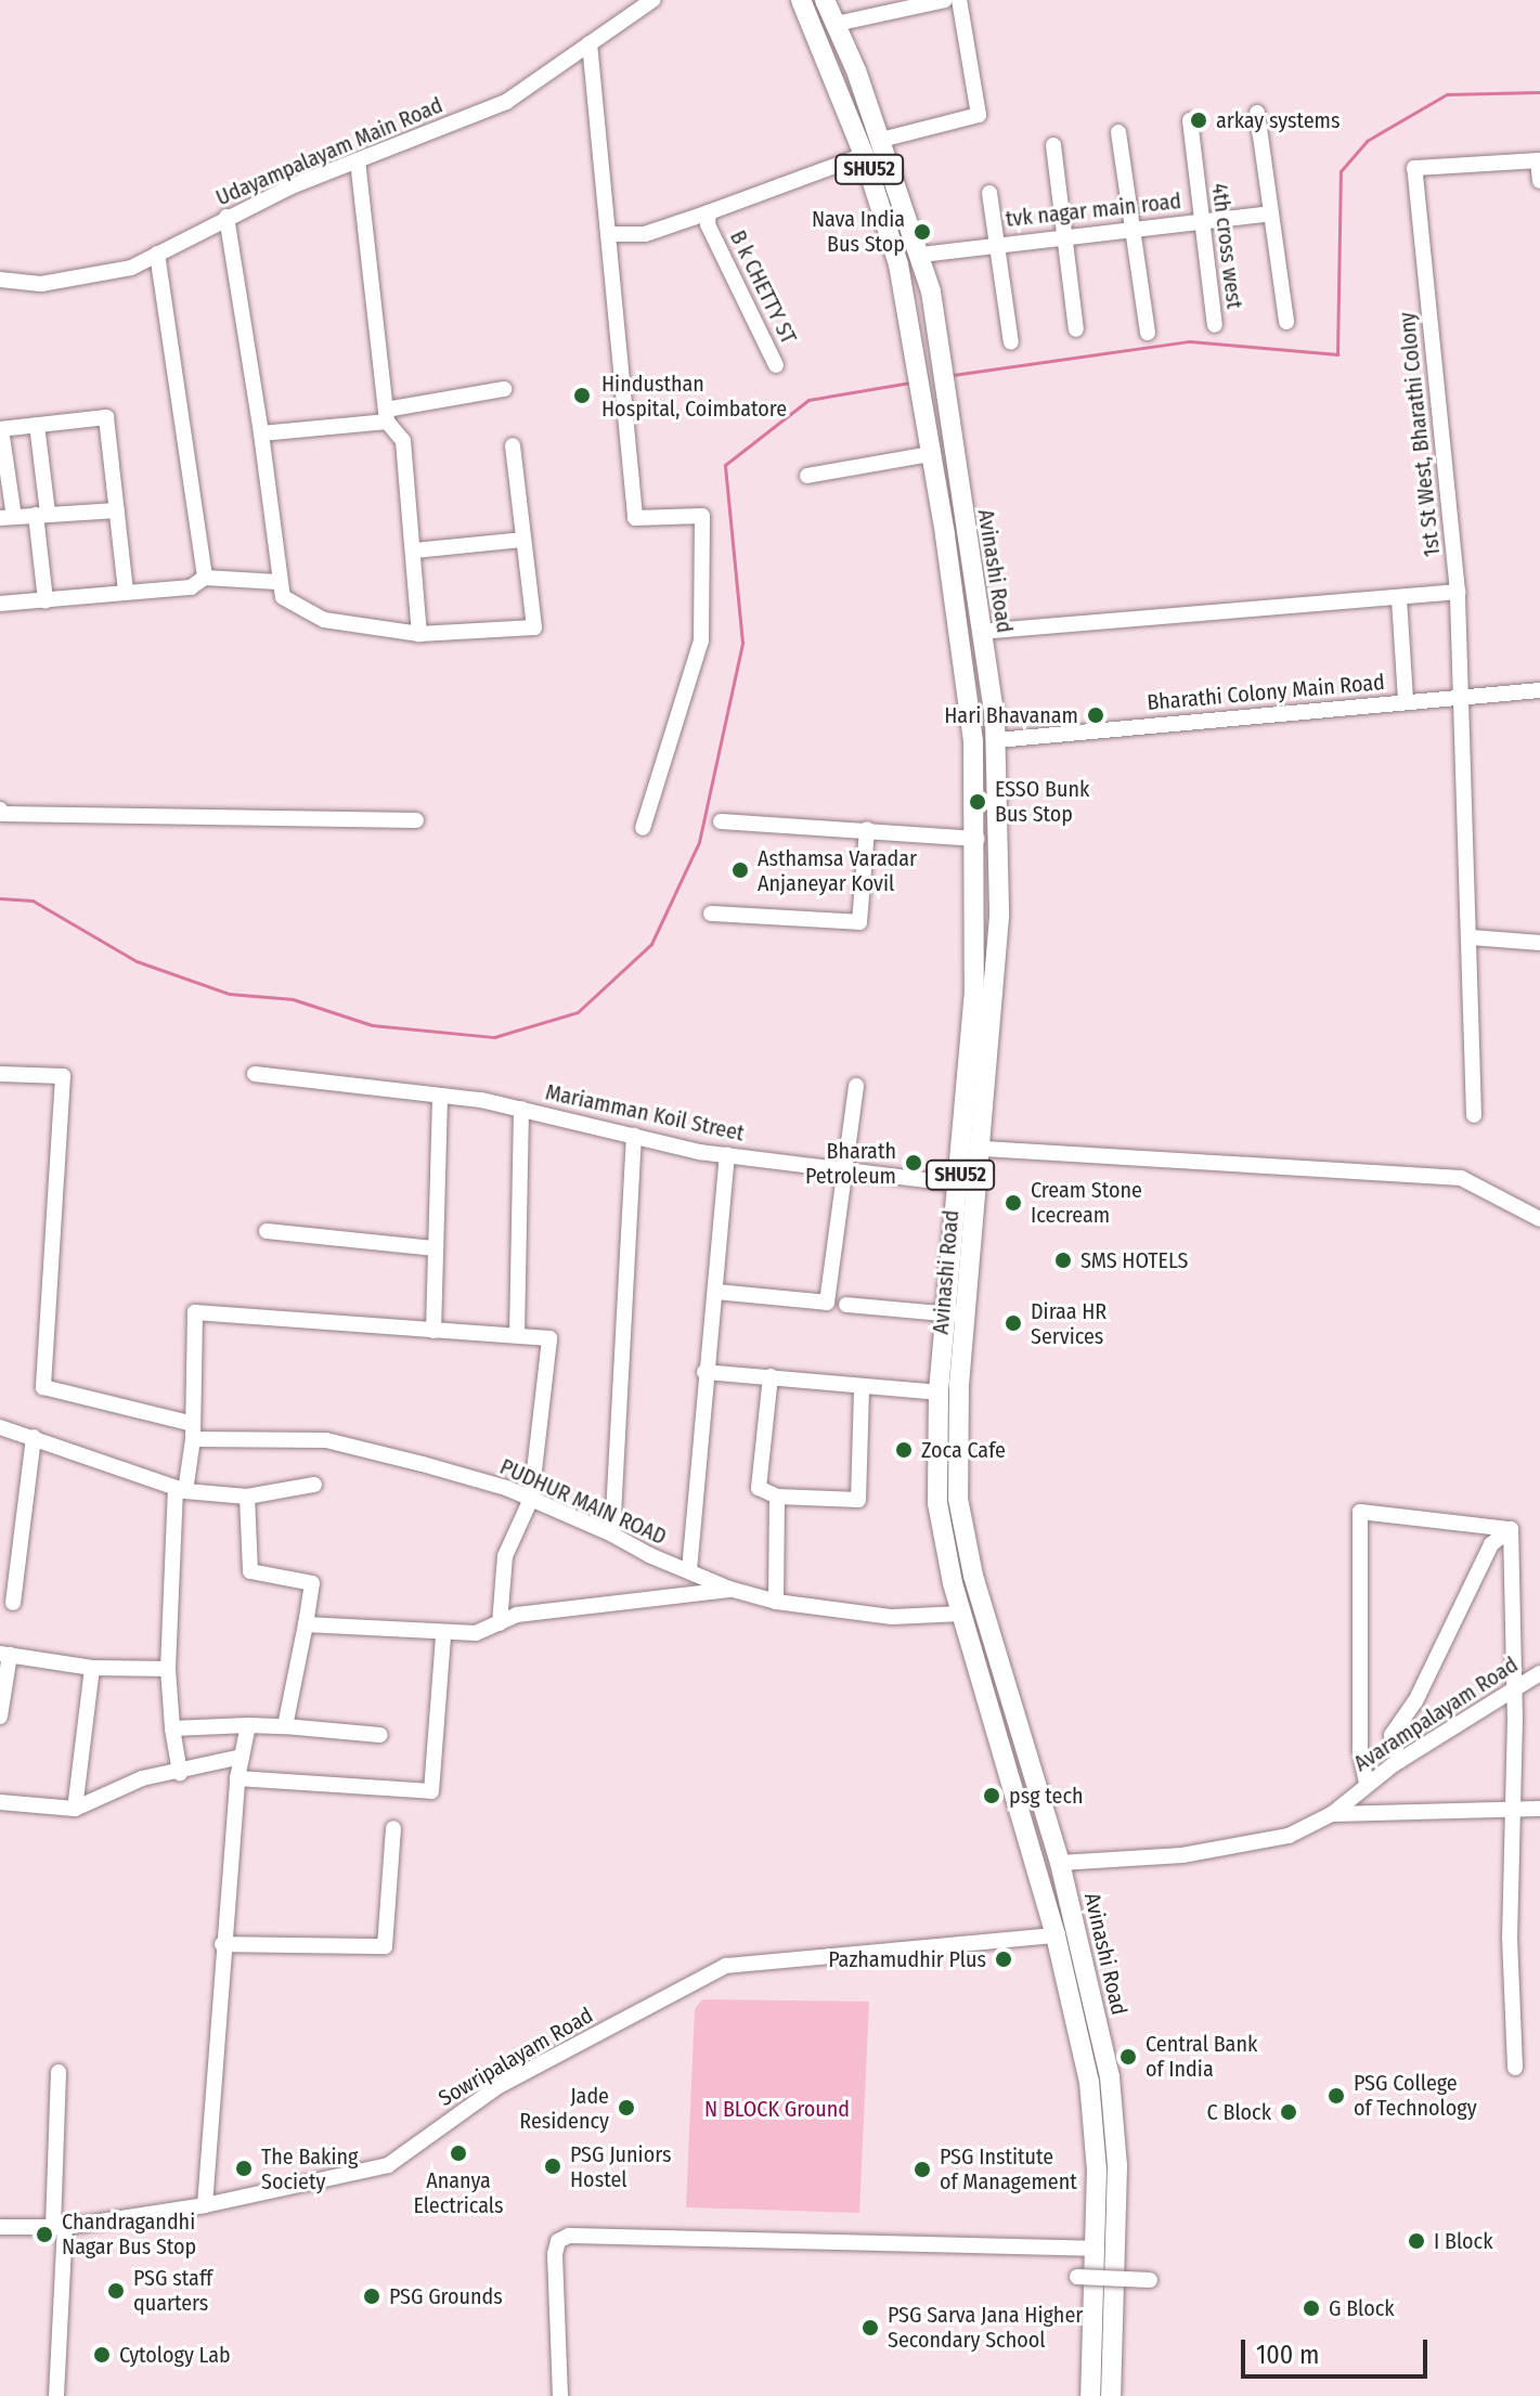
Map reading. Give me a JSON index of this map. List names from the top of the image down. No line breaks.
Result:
{"streets":{"main road":["SHU52","Avinashi Road"],"street":["Udayampalayam Main Road","tvk nagar main road","4th cross west","B k CHETTY ST","1st St West, Bharathi Colony","Bharathi Colony Main Road","Mariamman Koil Street","PUDHUR MAIN ROAD","Avarampalayam Road","Sowripalayam Road"]},"crossings":[["SHU52","Avinashi Road"],["SHU52","Sowripalayam Road"],["tvk nagar main road","4th cross west"],["tvk nagar main road","Avinashi Road"],["B k CHETTY ST","Avinashi Road"],["1st St West, Bharathi Colony","Bharathi Colony Main Road"],["Avinashi Road","Bharathi Colony Main Road"],["Avinashi Road","Mariamman Koil Street"],["Avinashi Road","PUDHUR MAIN ROAD"],["Avinashi Road","Avarampalayam Road"],["Avinashi Road","Sowripalayam Road"]],"parks":["N BLOCK Ground"],"places":["arkay systems","Nava India Bus Stop","Hindusthan Hospital, Coimbatore","Hari Bhavanam","ESSO Bunk Bus Stop","Asthamsa Varadar Anjaneyar Kovil","Bharath Petroleum","Cream Stone Icecream","SMS HOTELS","Diraa HR Services","Zoca Cafe","psg tech","Pazhamudhir Plus","Central Bank of India","PSG College of Technology","Jade Residency","C Block","Ananya Electricals","PSG Juniors Hostel","The Baking Society","PSG Institute of Management","Chandragandhi Nagar Bus Stop","I Block","PSG staff quarters","PSG Grounds","G Block","PSG Sarva Jana Higher Secondary School","Cytology Lab"],"scale_bar":"100 m"}
